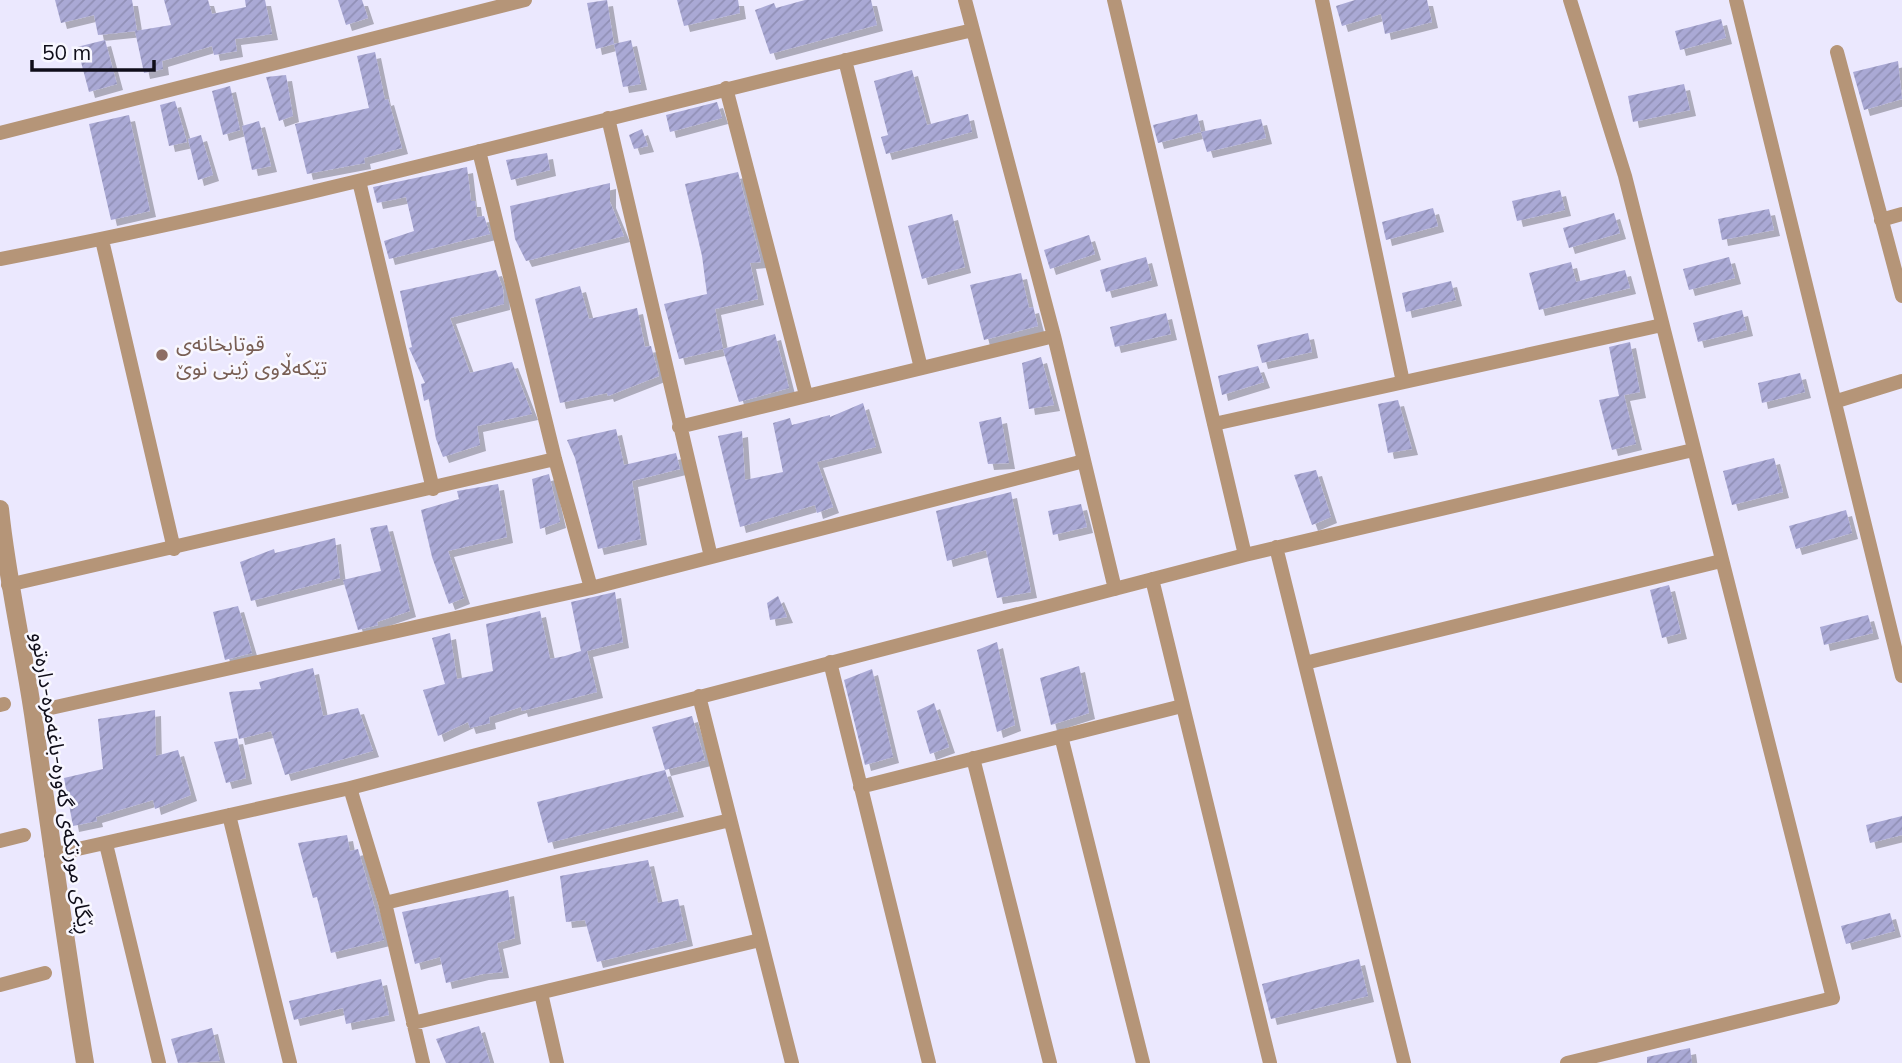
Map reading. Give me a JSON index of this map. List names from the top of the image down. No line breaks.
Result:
{"streets":{"street":["ڕێگای مورتکەی گەورە-باغەمرە-دارەتوو"]},"places":["قوتابخانەی تێکەڵاوی ژینی نوێ"],"scale_bar":"50 m"}
